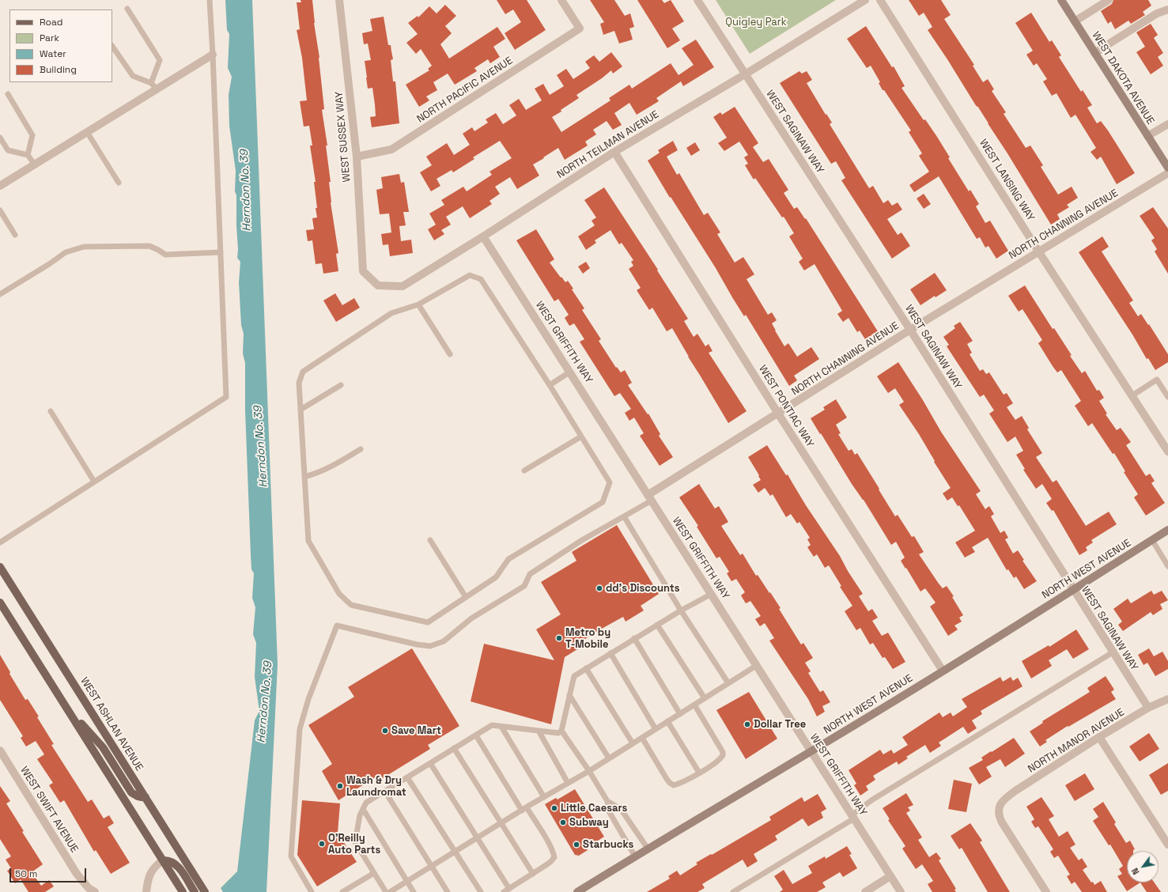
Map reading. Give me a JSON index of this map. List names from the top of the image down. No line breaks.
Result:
{"streets":{"main road":["WEST DAKOTA AVENUE","NORTH WEST AVENUE","WEST ASHLAN AVENUE"],"street":["NORTH PACIFIC AVENUE","WEST SAGINAW WAY","WEST SUSSEX WAY","NORTH TEILMAN AVENUE","WEST LANSING WAY","NORTH CHANNING AVENUE","WEST GRIFFITH WAY","WEST PONTIAC WAY","NORTH MANOR AVENUE","WEST SWIFT AVENUE"]},"crossings":[["NORTH PACIFIC AVENUE","WEST SUSSEX WAY"],["WEST SAGINAW WAY","NORTH TEILMAN AVENUE"],["WEST SAGINAW WAY","NORTH CHANNING AVENUE"],["WEST SAGINAW WAY","NORTH WEST AVENUE"],["WEST SAGINAW WAY","NORTH MANOR AVENUE"],["WEST SUSSEX WAY","NORTH TEILMAN AVENUE"],["NORTH TEILMAN AVENUE","WEST GRIFFITH WAY"],["NORTH TEILMAN AVENUE","WEST PONTIAC WAY"],["WEST LANSING WAY","NORTH CHANNING AVENUE"],["NORTH CHANNING AVENUE","WEST GRIFFITH WAY"],["NORTH CHANNING AVENUE","WEST PONTIAC WAY"],["WEST GRIFFITH WAY","NORTH WEST AVENUE"],["WEST PONTIAC WAY","NORTH WEST AVENUE"]],"water":["Herndon No. 39"],"parks":["Quigley Park"],"places":["dd's Discounts","Metro by T-Mobile","Dollar Tree","Save Mart","Wash & Dry Laundromat","Little Caesars","Subway","O'Reilly Auto Parts","Starbucks"],"legend":["Road","Park","Water","Building"],"scale_bar":"50 m","north":"bottom left"}
